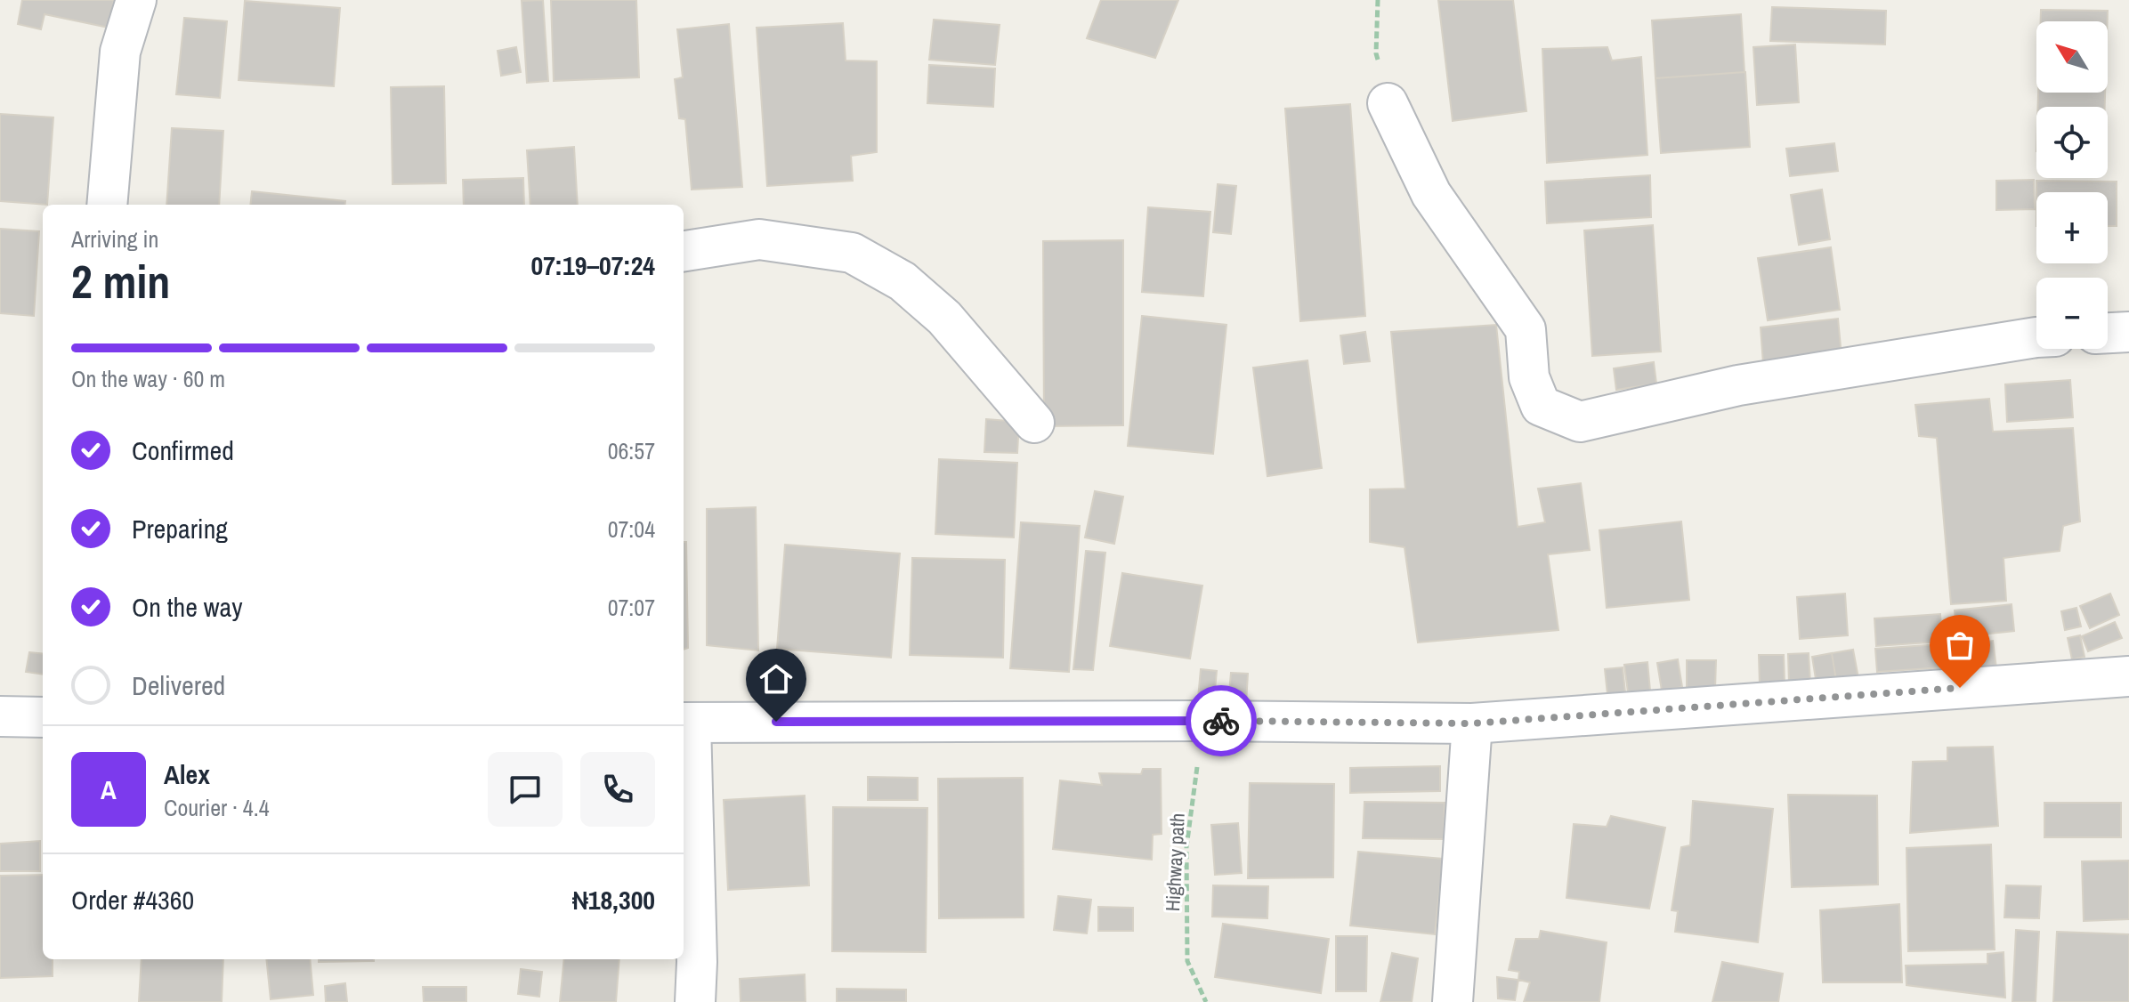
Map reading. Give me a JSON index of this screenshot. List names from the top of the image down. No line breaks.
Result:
{"streets":{"path":["Highway path"]},"north":"top left","page":{"map_buttons":["+","−"],"heading":["2 min","Arriving in","07:19–07:24"],"panel":["Alex","Courier · 4.4","Order #4360","₦18,300"],"bar":"On the way · 60 m","list":[["Confirmed","06:57"],["Preparing","07:04"],["On the way","07:07"],"Delivered"],"round":"A"}}
